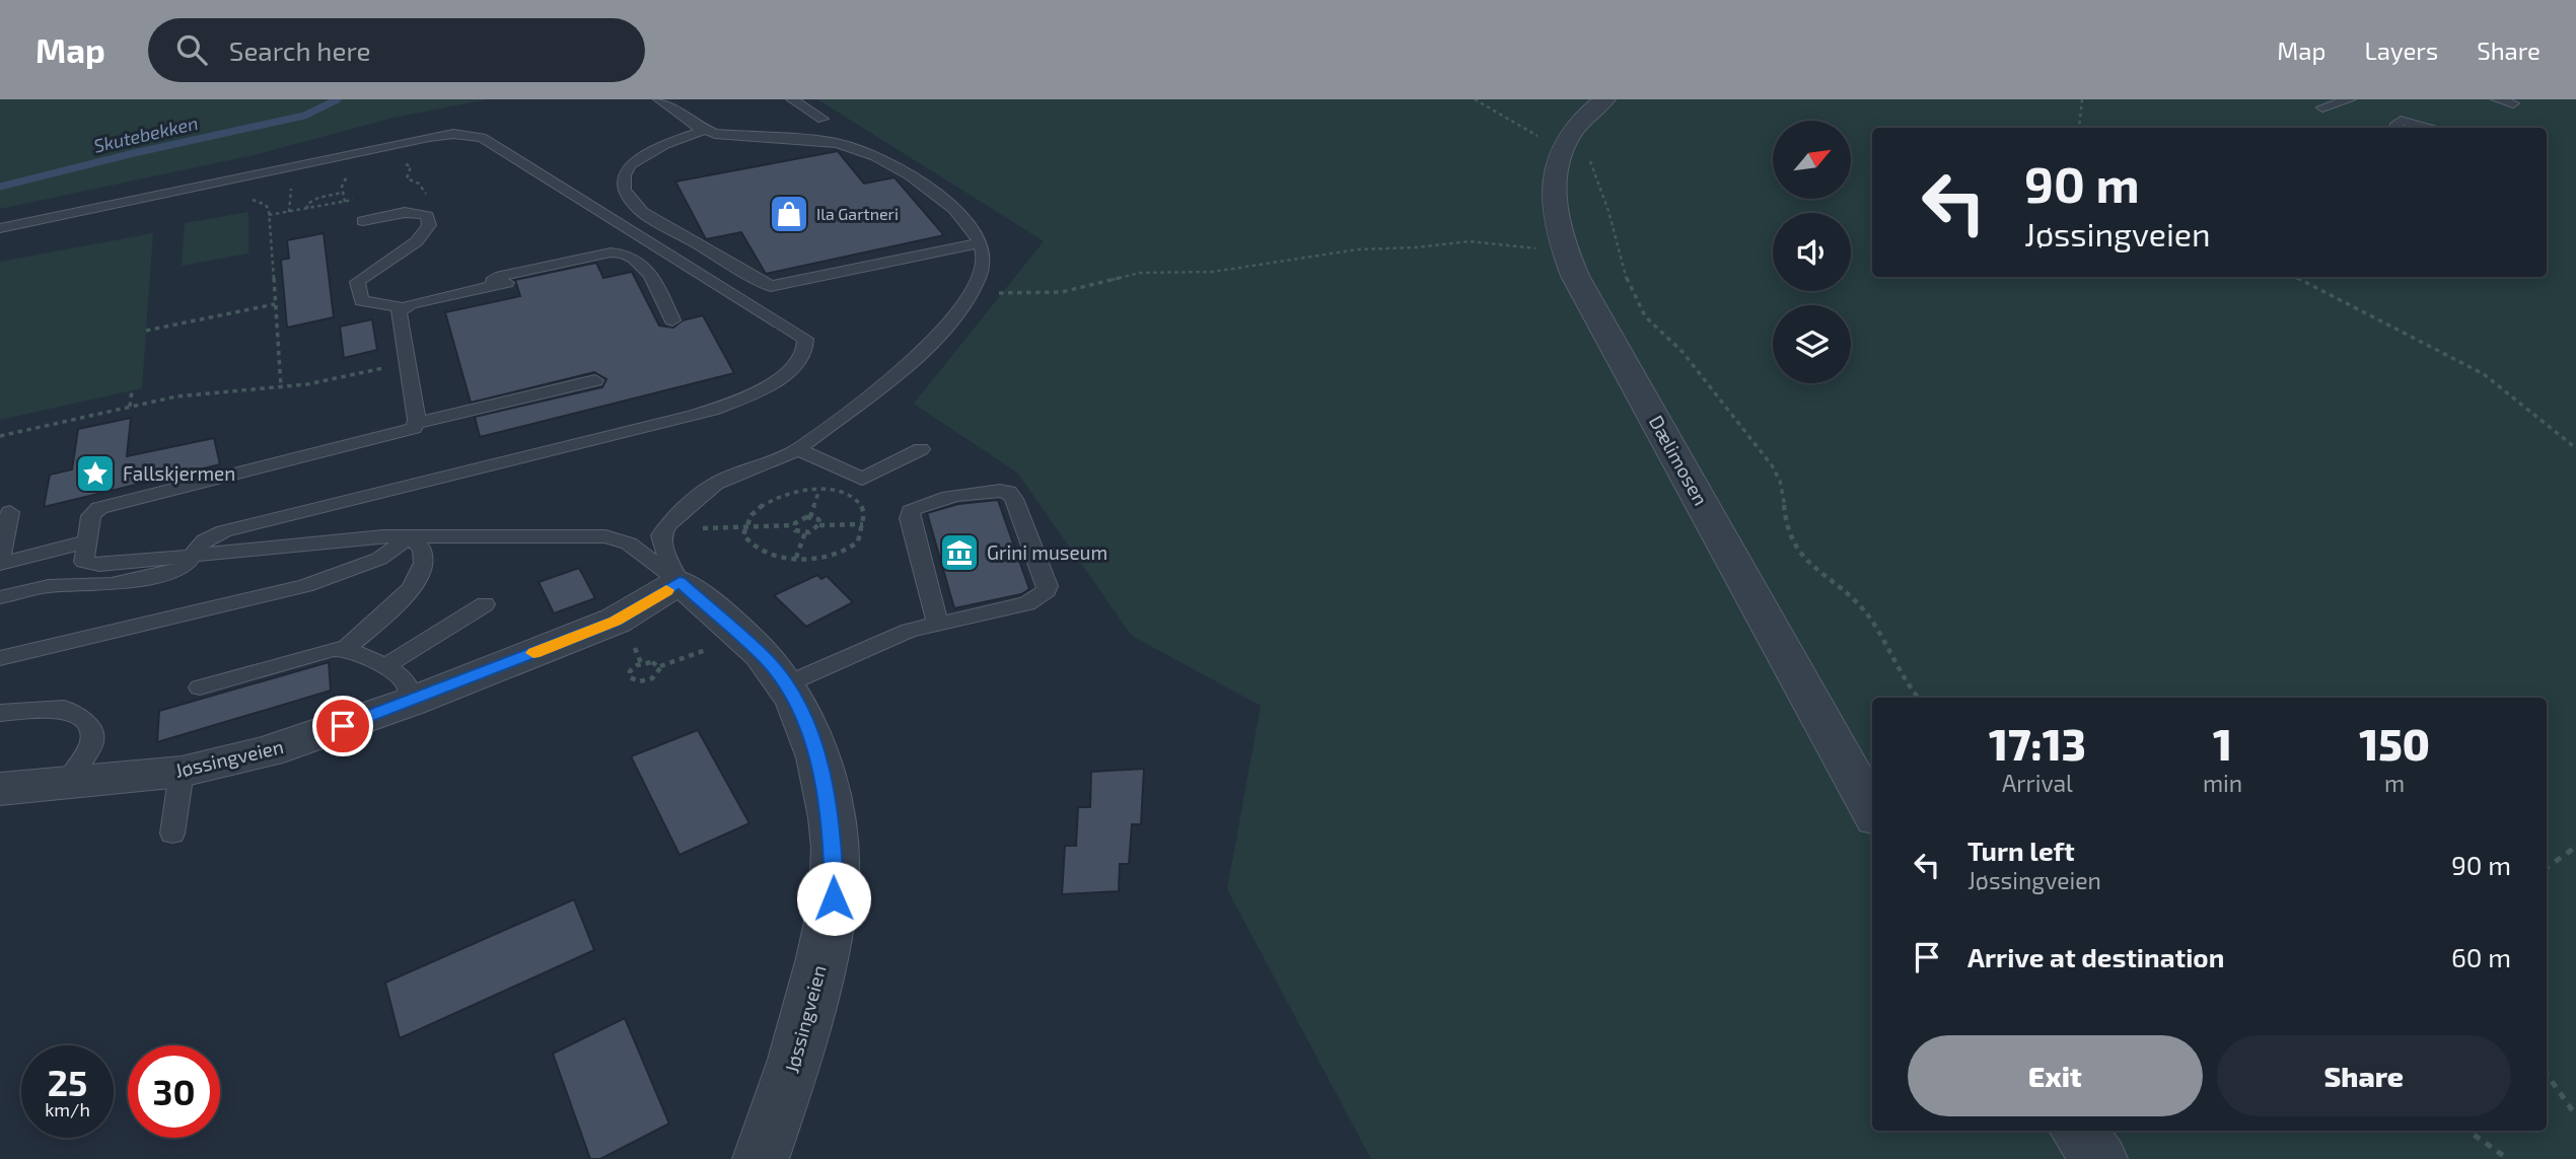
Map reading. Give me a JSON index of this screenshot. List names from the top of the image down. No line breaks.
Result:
{"streets":{"street":["Dælimosen","Jøssingveien"]},"water":["Skutebekken"],"places":{"shop":["Ila Gartneri"],"place":["Fallskjermen"],"museum":["Grini museum"]},"north":"top right","page":{"header":"Map","search":"Search here","nav":["Map","Layers","Share"],"turn":["90 m","Jøssingveien"],"eta":["17:13","Arrival","1","min","150","m"],"list":[{"name":"Turn left","note":"Jøssingveien","value":"90 m"},{"name":"Arrive at destination","value":"60 m"}],"buttons":["Exit","Share"],"speed":"25 km/h","limit":"30"}}
